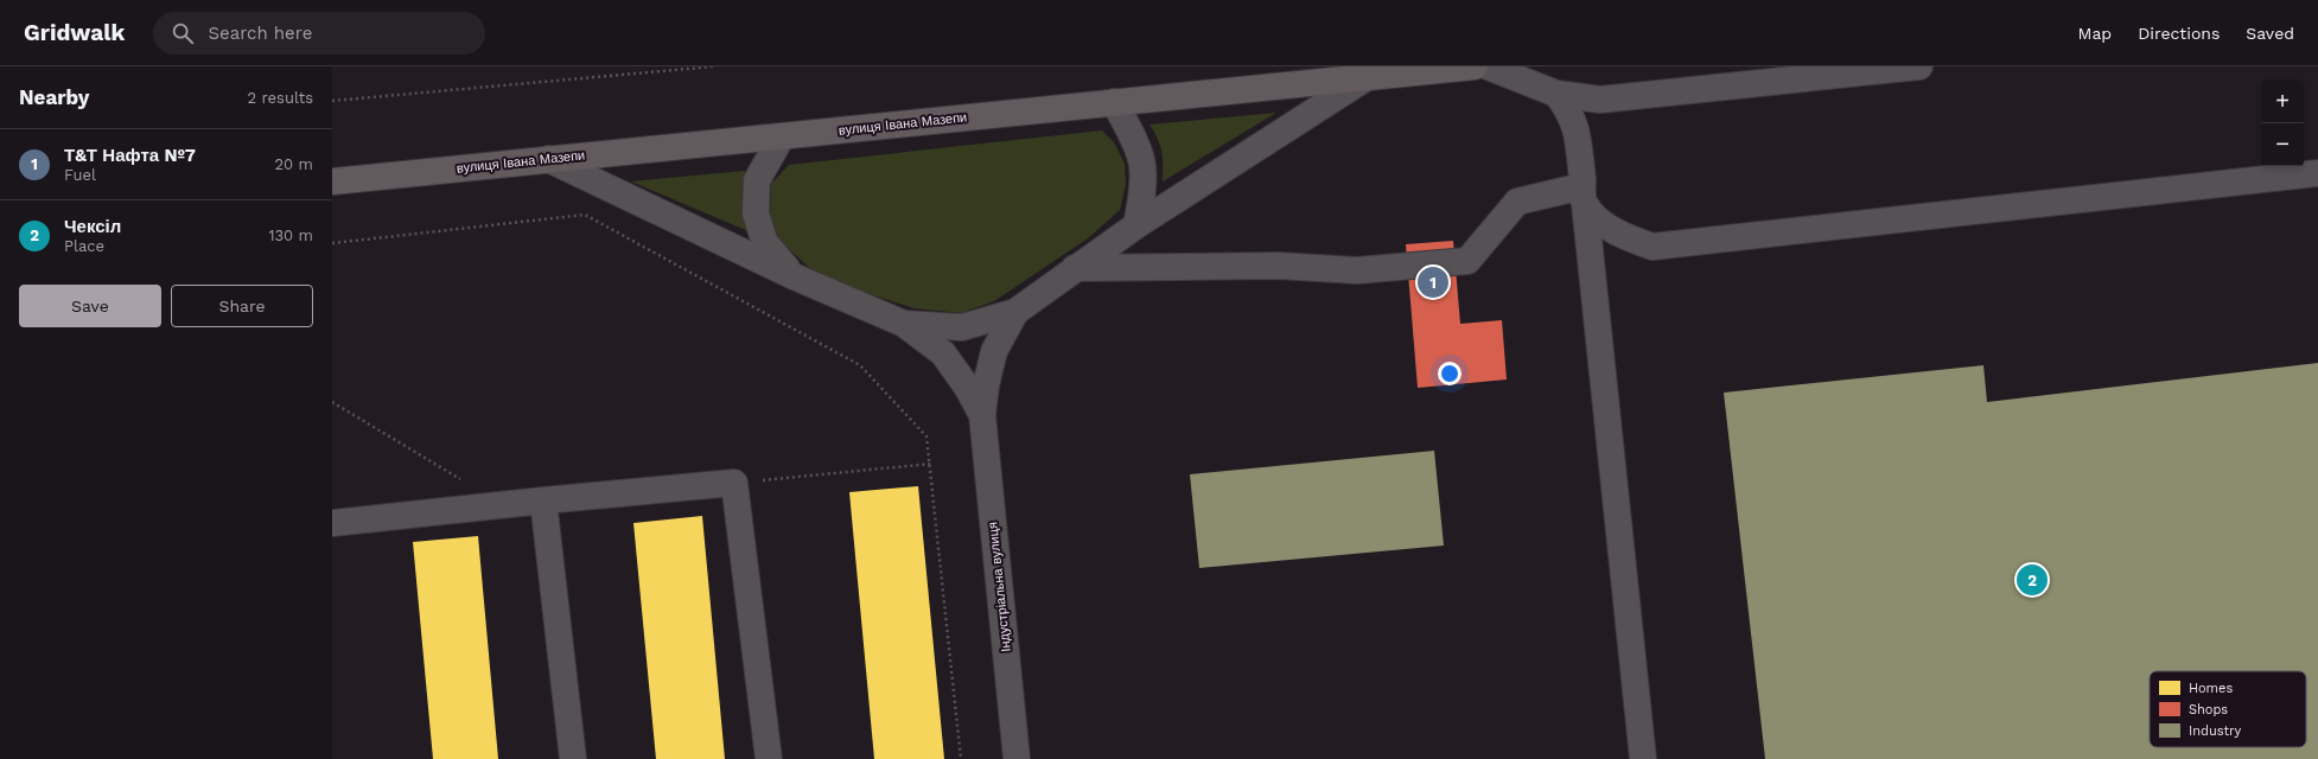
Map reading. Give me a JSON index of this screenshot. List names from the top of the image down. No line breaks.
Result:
{"streets":{"main road":["вулиця Івана Мазепи"],"street":["Індустріальна вулиця"]},"legend":["Homes","Shops","Industry"],"page":{"header":"Gridwalk","search":"Search here","nav":["Map","Directions","Saved"],"heading":["Nearby","2 results"],"map_buttons":["+","−"],"list":[{"mark":"1","name":"Т&Т Нафта №7","note":"Fuel","value":"20 m"},{"mark":"2","name":"Чексіл","note":"Place","value":"130 m"}],"pins":["1","2"],"buttons":["Save","Share"]}}
